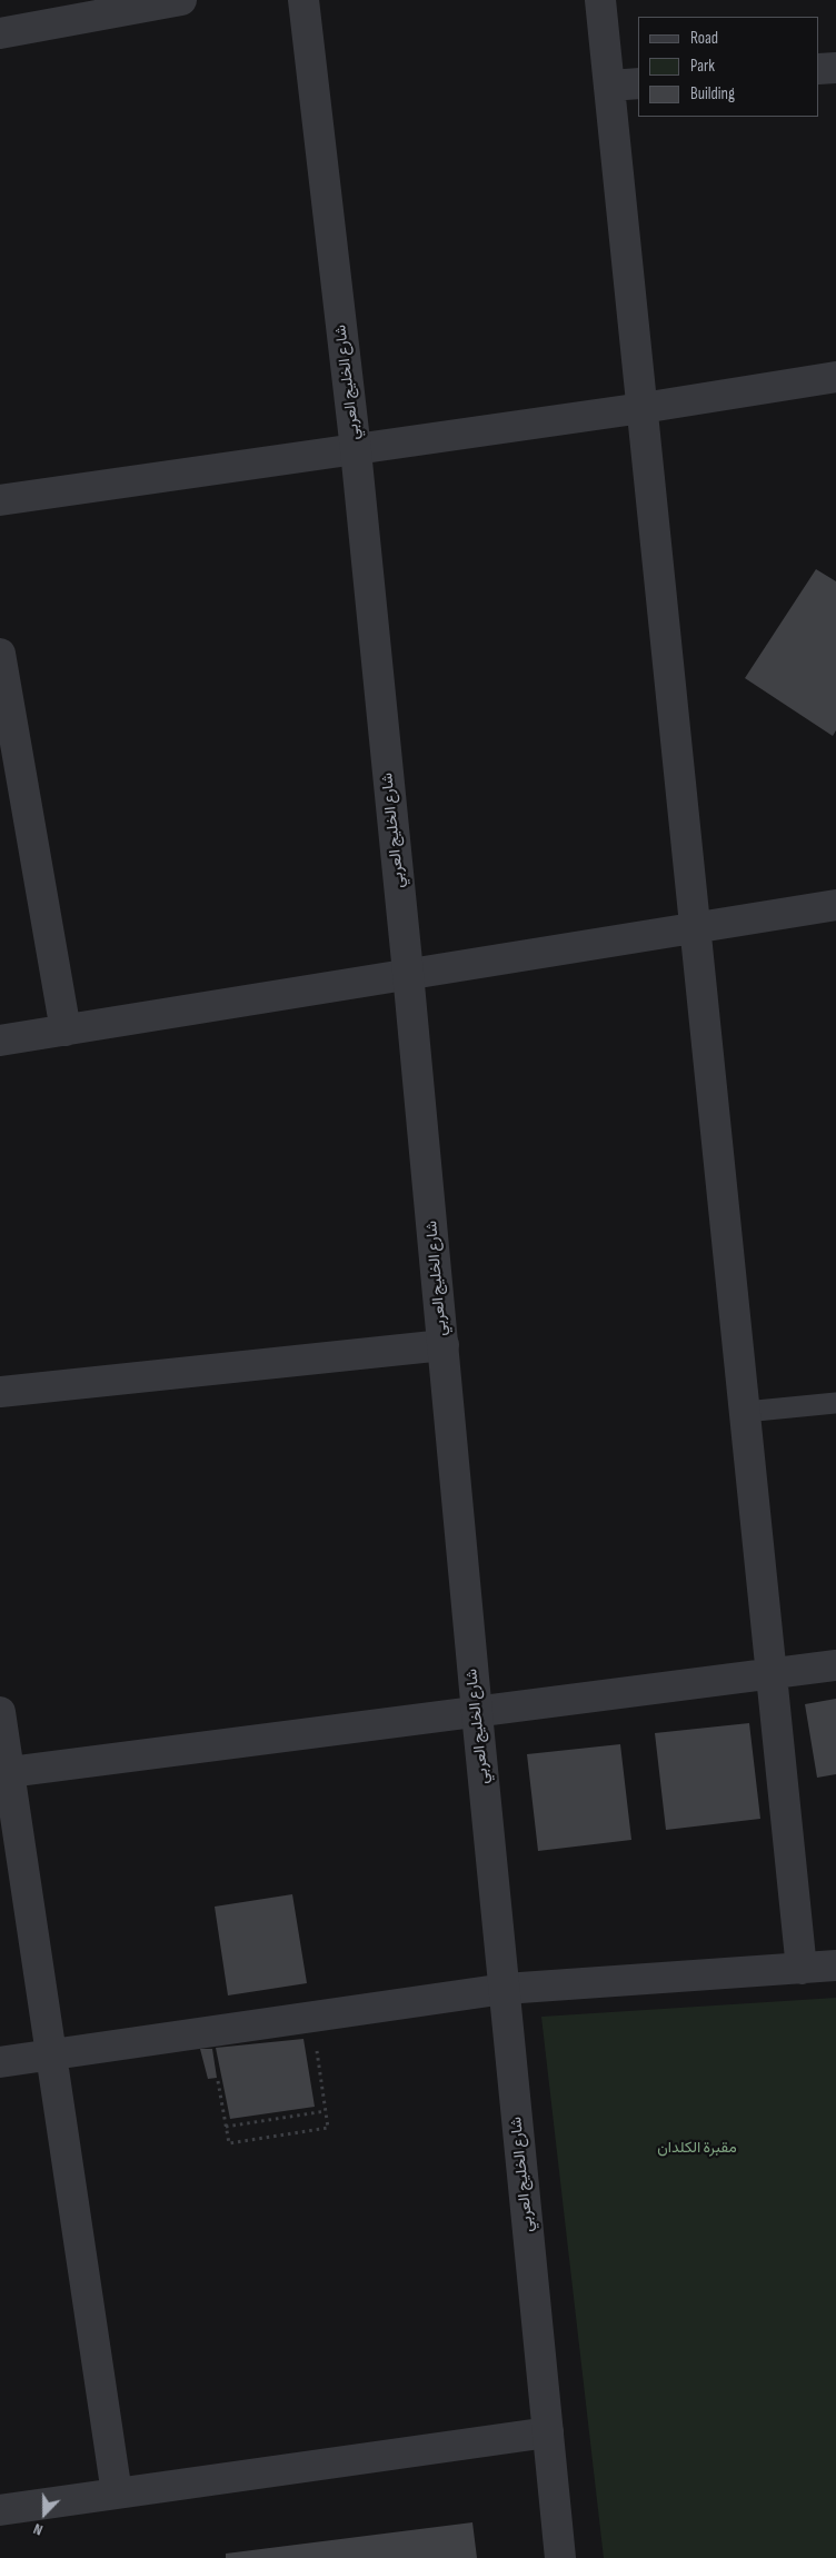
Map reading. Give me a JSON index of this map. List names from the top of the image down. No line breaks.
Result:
{"streets":{"street":["شارع الخليج العربي"]},"parks":["مقبرة الكلدان"],"legend":["Road","Park","Building"],"north":"bottom"}
